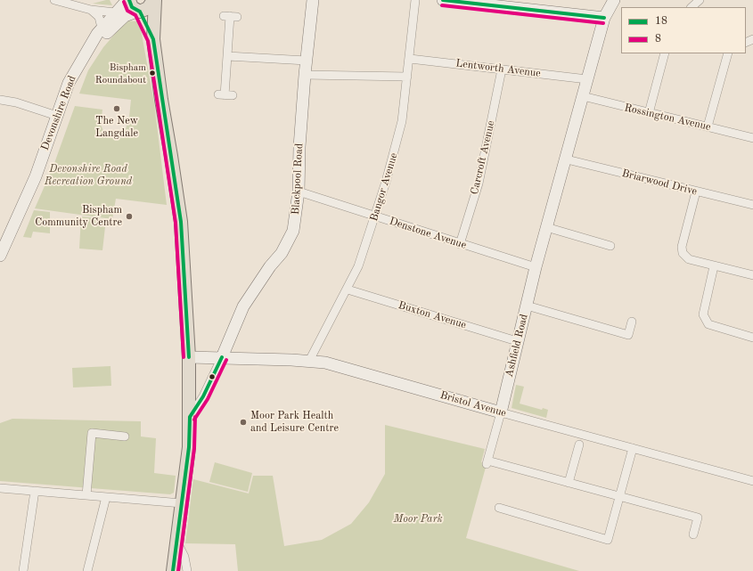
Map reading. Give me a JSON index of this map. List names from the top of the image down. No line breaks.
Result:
{"streets":{"street":["Lentworth Avenue","Devonshire Road","Rossington Avenue","Carcroft Avenue","Blackpool Road","Briarwood Drive","Bangor Avenue","Denstone Avenue","Buxton Avenue","Ashfield Road","Bristol Avenue"]},"crossings":[["Lentworth Avenue","Carcroft Avenue"],["Lentworth Avenue","Bangor Avenue"],["Lentworth Avenue","Ashfield Road"],["Rossington Avenue","Ashfield Road"],["Carcroft Avenue","Denstone Avenue"],["Blackpool Road","Denstone Avenue"],["Blackpool Road","Bristol Avenue"],["Briarwood Drive","Ashfield Road"],["Bangor Avenue","Denstone Avenue"],["Bangor Avenue","Buxton Avenue"],["Bangor Avenue","Bristol Avenue"],["Denstone Avenue","Ashfield Road"],["Buxton Avenue","Ashfield Road"],["Ashfield Road","Bristol Avenue"]],"parks":["Devonshire Road Recreation Ground","Moor Park"],"places":["Bispham Roundabout","The New Langdale","Bispham Community Centre","Moor Park Health and Leisure Centre"],"lines":["transit line 18","transit line 8"],"legend":["18","8"]}
